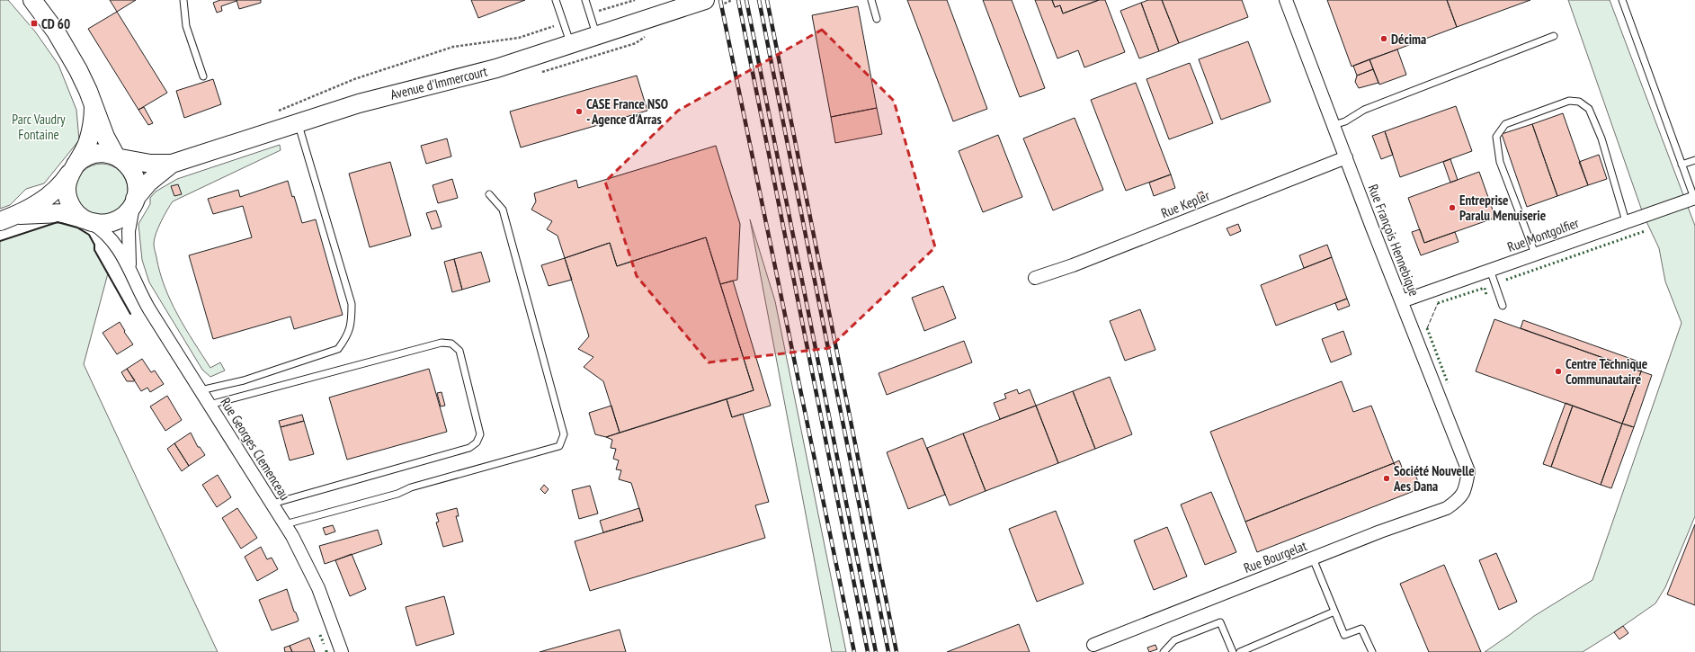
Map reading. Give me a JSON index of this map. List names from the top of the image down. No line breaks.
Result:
{"streets":{"main road":["Avenue d'Immercourt"],"street":["Rue Kepler","Rue Montgolfier","Rue François Hennebique","Rue Georges Clemenceau","Rue Bourgelat"]},"crossings":[["Avenue d'Immercourt","Rue Georges Clemenceau"],["Rue Kepler","Rue François Hennebique"],["Rue Montgolfier","Rue François Hennebique"],["Rue François Hennebique","Rue Bourgelat"]],"parks":["Parc Vaudry Fontaine"],"places":{"transit":["CD 60"],"other":["Décima","CASE France NSO - Agence d'Arras","Entreprise Paralu Menuiserie","Centre Technique Communautaire","Société Nouvelle Aes Dana"]}}
